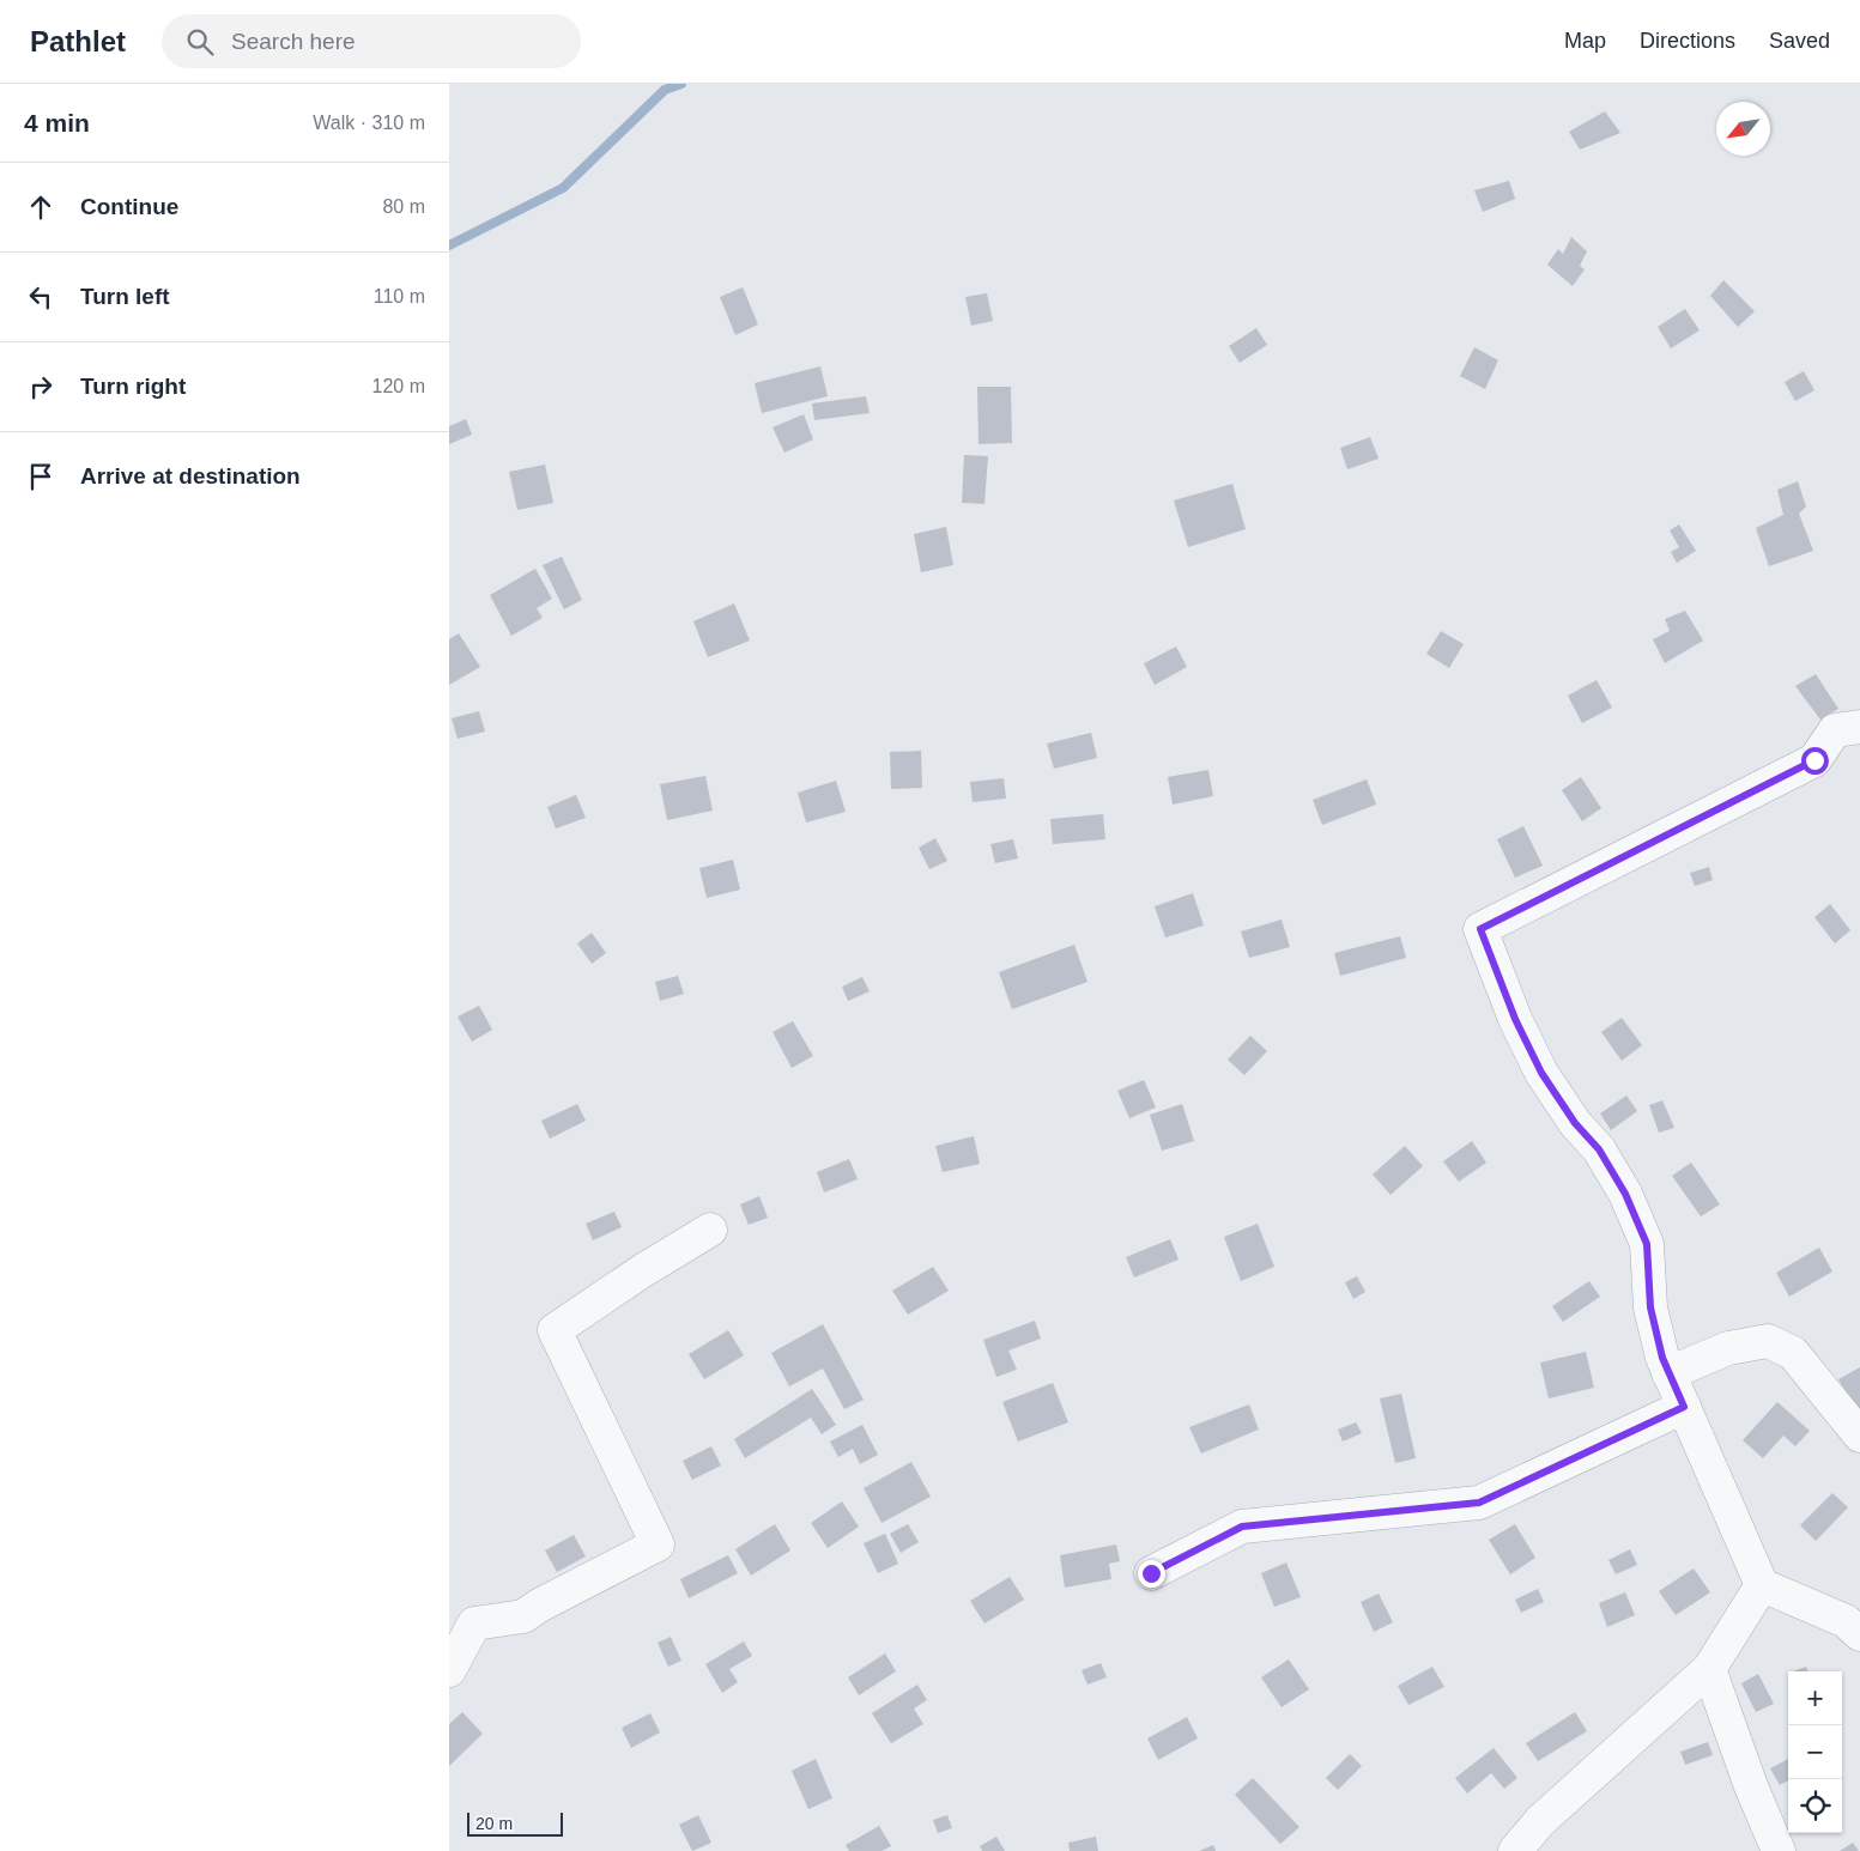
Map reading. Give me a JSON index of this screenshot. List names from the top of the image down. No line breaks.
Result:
{"scale_bar":"20 m","north":"bottom left","page":{"header":"Pathlet","search":"Search here","nav":["Map","Directions","Saved"],"heading":["4 min","Walk · 310 m"],"list":[["Continue","80 m"],["Turn left","110 m"],["Turn right","120 m"],"Arrive at destination"],"map_buttons":["+","−"],"scale":"20 m"}}
